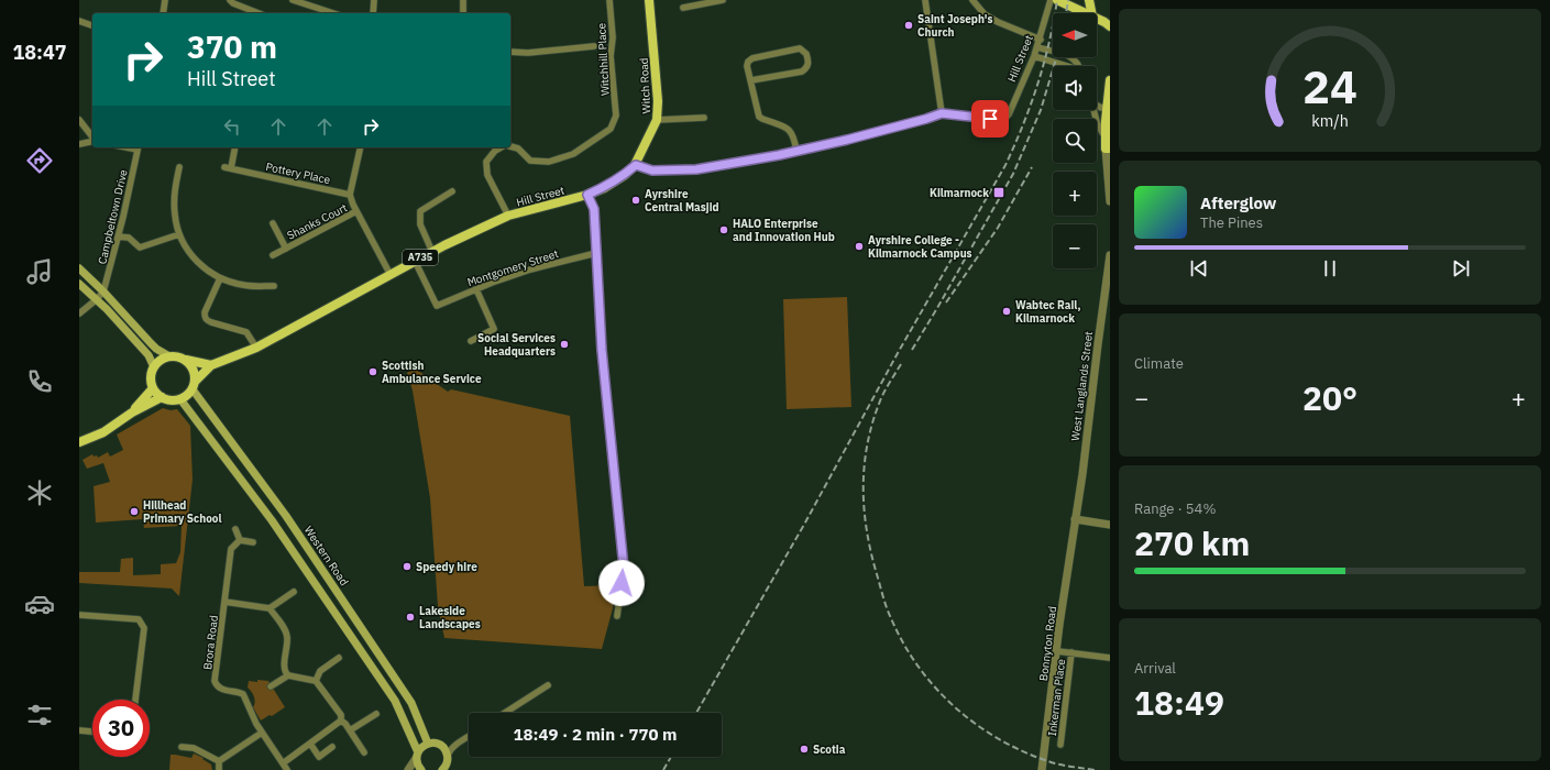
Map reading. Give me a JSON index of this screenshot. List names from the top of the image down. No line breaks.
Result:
{"streets":{"main road":["Hill Street","Witch Road","A735","Western Road"],"street":["Witchhill Place","Pottery Place","Campbeltown Drive","Shanks Court","Montgomery Street","West Langlands Street","Brora Road","Bonnyton Road","Inkerman Place"]},"crossings":[["Hill Street","Witchhill Place"],["Hill Street","Witch Road"],["Hill Street","A735"],["Hill Street","Montgomery Street"],["Hill Street","Western Road"],["A735","Western Road"],["West Langlands Street","Bonnyton Road"]],"places":{"other":["Saint Joseph's Church","Ayrshire Central Masjid","HALO Enterprise and Innovation Hub","Ayrshire College - Kilmarnock Campus","Wabtec Rail, Kilmarnock","Social Services Headquarters","Scottish Ambulance Service","Hillhead Primary School","Speedy hire","Lakeside Landscapes","Scotia"],"transit":["Kilmarnock"]},"north":"left","page":{"tabs":"18:47","map_buttons":["+","−"],"turn":["370 m","Hill Street"],"song":["Afterglow","The Pines"],"tile":["Climate",["Range · 54%","270 km"],["Arrival","18:49"]],"heat":["−","20°","+"],"limit":"30","trip":"18:49 · 2 min · 770 m","gauge":["24","km/h"]}}
